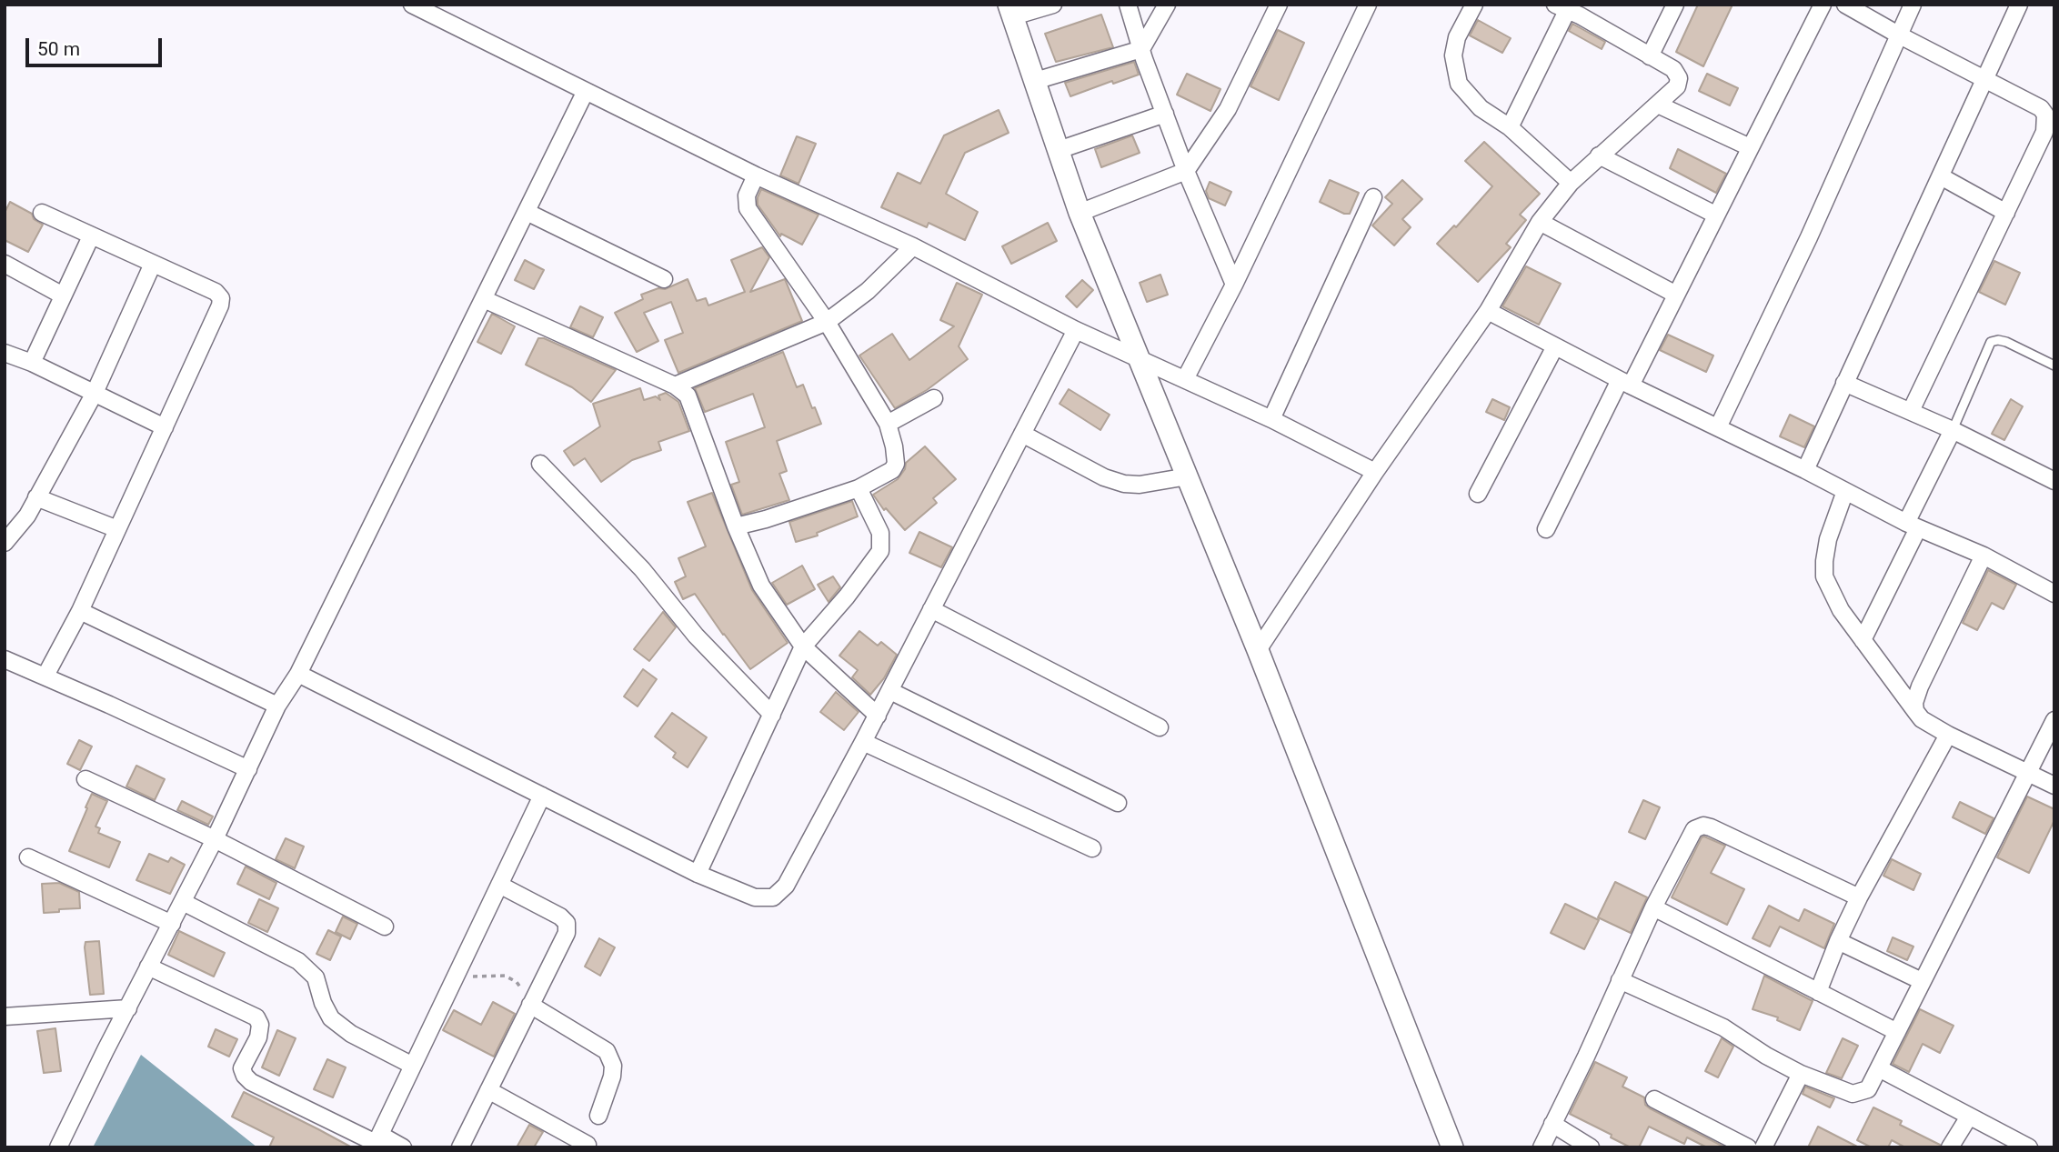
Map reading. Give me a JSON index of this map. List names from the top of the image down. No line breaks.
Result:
{"scale_bar":"50 m"}
